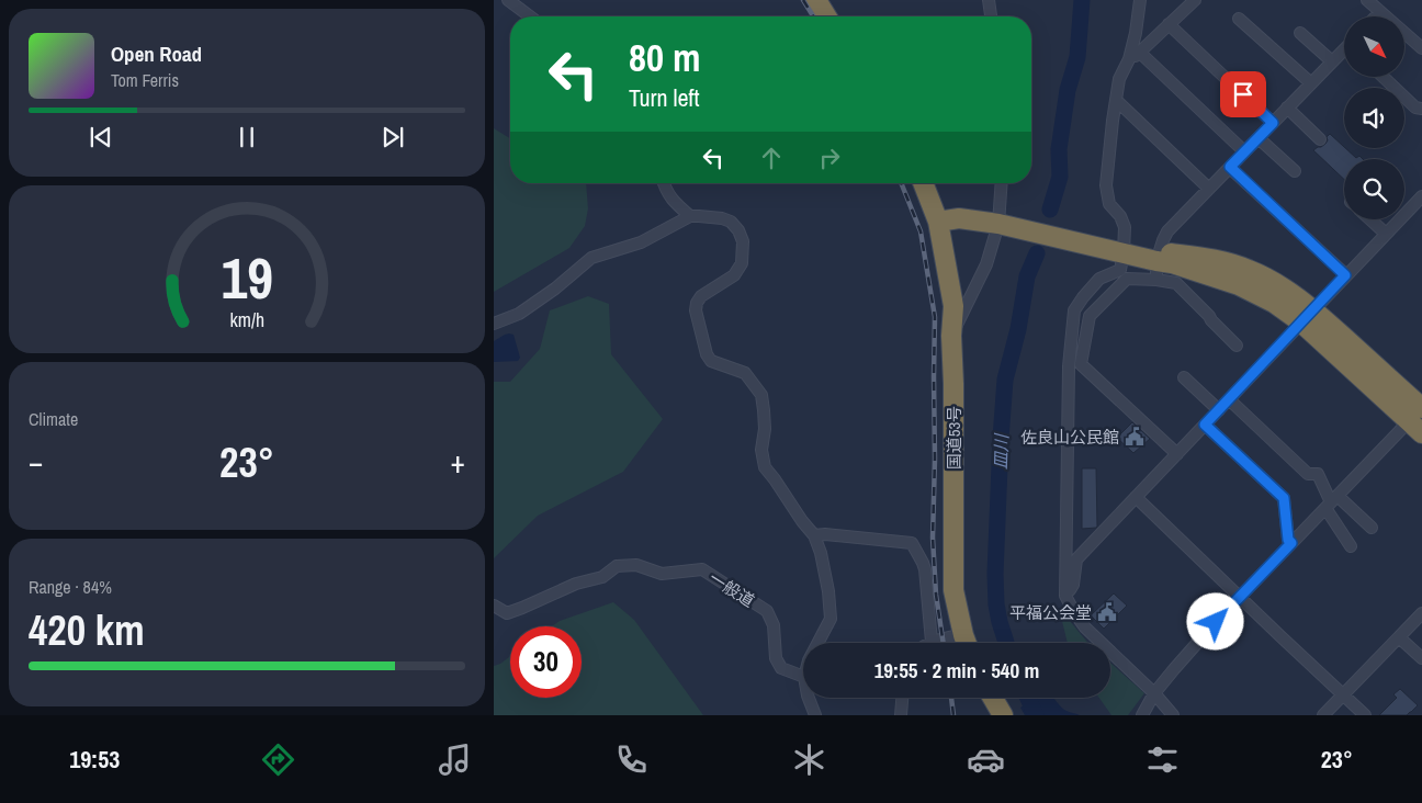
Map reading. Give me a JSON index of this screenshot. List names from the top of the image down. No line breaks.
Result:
{"streets":{"highway":["国道53号"],"street":["一般道"]},"water":["皿川"],"places":{"public building":["佐良山公民館","平福公会堂"]},"north":"bottom right","page":{"turn":["80 m","Turn left"],"song":["Open Road","Tom Ferris"],"tile":["Climate",["Range · 84%","420 km"]],"heat":["−","23°","+"],"limit":"30","trip":"19:55 · 2 min · 540 m","tabs":["19:53","23°"],"gauge":["19","km/h"]}}
